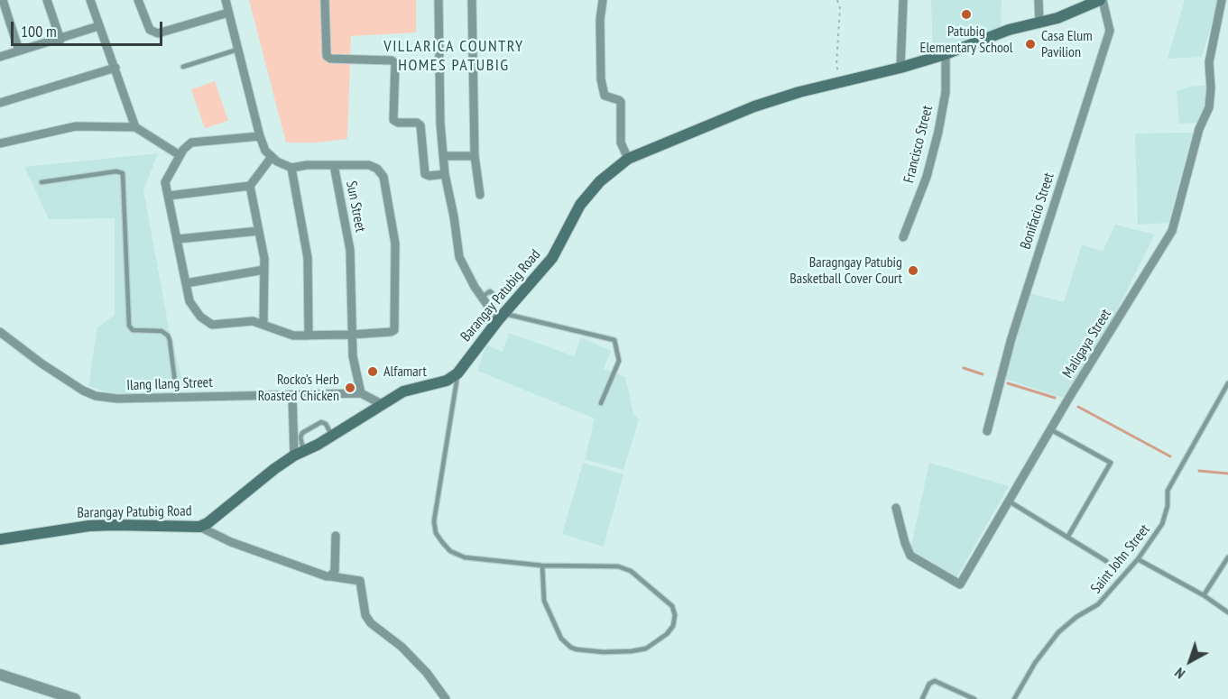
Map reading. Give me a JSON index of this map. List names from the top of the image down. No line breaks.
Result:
{"streets":{"main road":["Barangay Patubig Road"],"street":["Francisco Street","Sun Street","Bonifacio Street","Maligaya Street","Ilang Ilang Street"],"lane":["Saint John Street"]},"crossings":[["Francisco Street","Barangay Patubig Road"],["Sun Street","Ilang Ilang Street"],["Bonifacio Street","Barangay Patubig Road"]],"districts":["VILLARICA COUNTRY HOMES PATUBIG"],"places":["Patubig Elementary School","Casa Elum Pavilion","Baragngay Patubig Basketball Cover Court","Alfamart","Rocko’s Herb Roasted Chicken"],"scale_bar":"100 m","north":"bottom left"}
